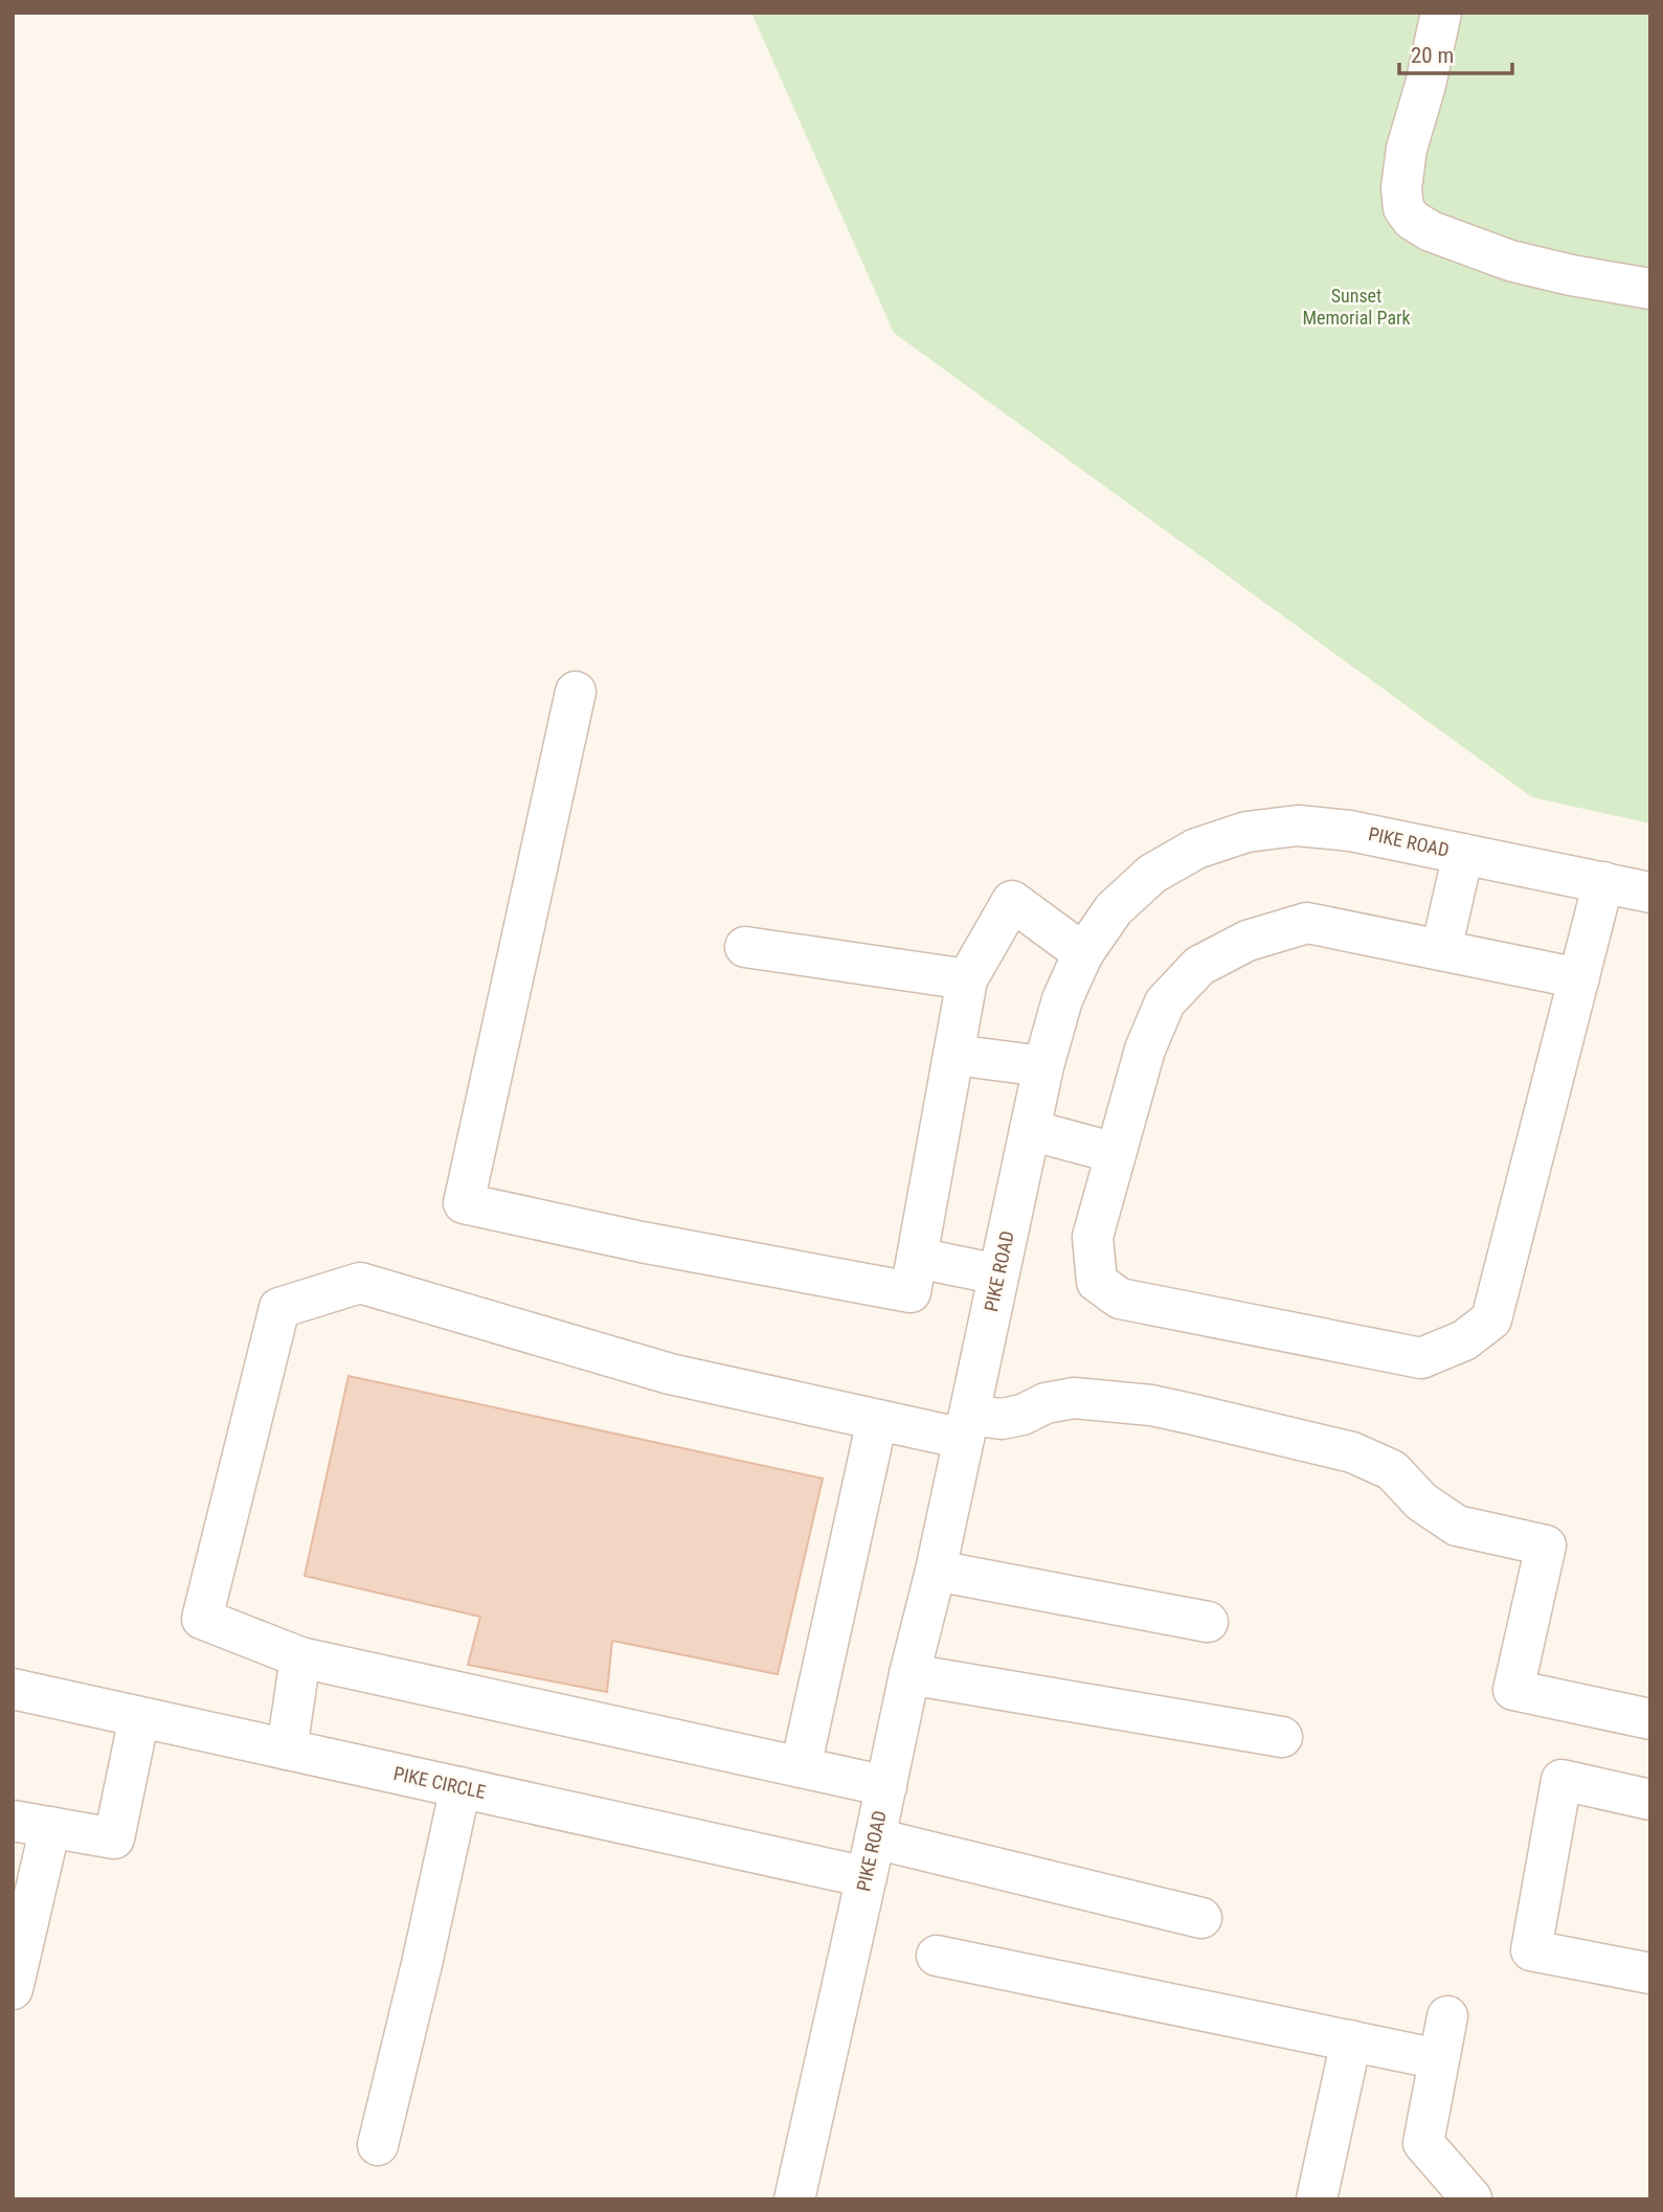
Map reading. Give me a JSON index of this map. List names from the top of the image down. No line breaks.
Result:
{"streets":{"street":["PIKE ROAD","PIKE CIRCLE"]},"crossings":[["PIKE ROAD","PIKE CIRCLE"]],"parks":["Sunset Memorial Park"],"scale_bar":"20 m"}
